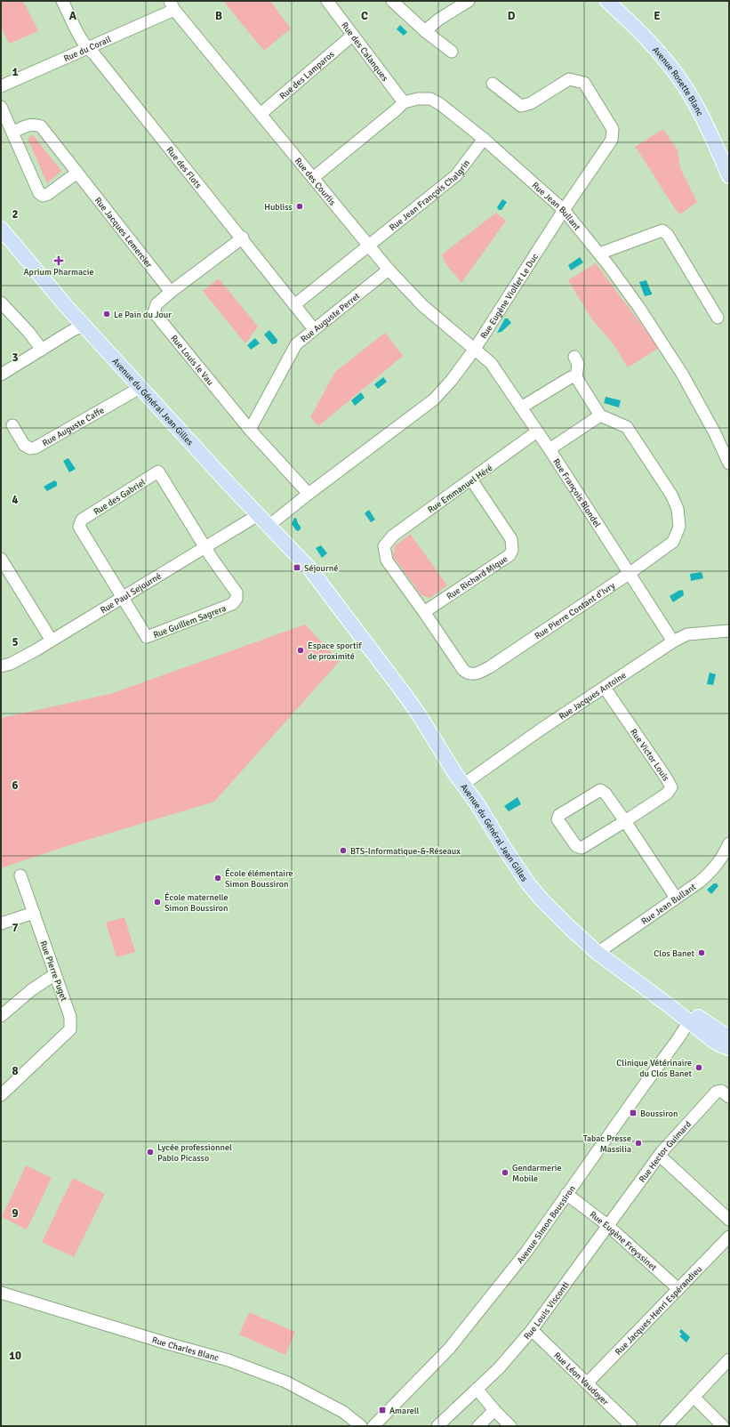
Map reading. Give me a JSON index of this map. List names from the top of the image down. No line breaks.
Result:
{"streets":{"main road":["Avenue Rosette Blanc","Avenue du Général Jean Gilles"],"street":["Rue du Corail","Rue des Calanques","Rue des Lamparos","Rue des Flots","Rue des Courlis","Rue Jean François Chalgrin","Rue Jean Bullant","Rue Jacques Lemercier","Rue Eugène Viollet Le Duc","Rue Auguste Perret","Rue Louis le Vau","Rue Auguste Caffe","Rue Emmanuel Héré","Rue François Blondel","Rue des Gabriel","Rue Richard Mique","Rue Paul Sejourné","Rue Pierre Contant d'Ivry","Rue Guillem Sagrera","Rue Jacques Antoine","Rue Victor Louis","Rue Pierre Puget","Rue Hector Guimard","Avenue Simon Boussiron","Rue Eugène Freyssinet","Rue Louis Visconti","Rue Jacques-Henri Espérandieu","Rue Charles Blanc","Rue Léon Vaudoyer"]},"crossings":[["Rue du Corail","Rue des Flots"],["Rue du Corail","Rue des Courlis"],["Rue des Calanques","Rue des Lamparos"],["Rue des Calanques","Rue Jean Bullant"],["Rue des Lamparos","Rue des Courlis"],["Rue des Flots","Rue Auguste Perret"],["Rue des Flots","Rue Louis le Vau"],["Rue des Courlis","Rue Jean François Chalgrin"],["Rue des Courlis","Rue Eugène Viollet Le Duc"],["Rue des Courlis","Rue Auguste Perret"],["Rue des Courlis","Rue François Blondel"],["Rue Jean François Chalgrin","Rue Jean Bullant"],["Rue Jean Bullant","Rue Eugène Viollet Le Duc"],["Rue Jean Bullant","Avenue du Général Jean Gilles"],["Rue Jacques Lemercier","Rue Louis le Vau"],["Rue Eugène Viollet Le Duc","Rue Louis le Vau"],["Rue Eugène Viollet Le Duc","Avenue du Général Jean Gilles"],["Rue Eugène Viollet Le Duc","Rue François Blondel"],["Rue Auguste Perret","Rue Louis le Vau"],["Avenue du Général Jean Gilles","Rue Auguste Caffe"],["Avenue du Général Jean Gilles","Rue Paul Sejourné"],["Avenue du Général Jean Gilles","Rue Jacques Antoine"],["Avenue du Général Jean Gilles","Avenue Simon Boussiron"],["Rue Emmanuel Héré","Rue François Blondel"],["Rue Emmanuel Héré","Rue Richard Mique"],["Rue Emmanuel Héré","Rue Pierre Contant d'Ivry"],["Rue François Blondel","Rue Pierre Contant d'Ivry"],["Rue François Blondel","Rue Jacques Antoine"],["Rue des Gabriel","Rue Paul Sejourné"],["Rue des Gabriel","Rue Guillem Sagrera"],["Rue Richard Mique","Rue Pierre Contant d'Ivry"],["Rue Paul Sejourné","Rue Guillem Sagrera"],["Rue Jacques Antoine","Rue Victor Louis"],["Rue Hector Guimard","Rue Eugène Freyssinet"],["Rue Hector Guimard","Rue Louis Visconti"],["Avenue Simon Boussiron","Rue Eugène Freyssinet"],["Rue Eugène Freyssinet","Rue Louis Visconti"],["Rue Eugène Freyssinet","Rue Jacques-Henri Espérandieu"],["Rue Louis Visconti","Rue Léon Vaudoyer"],["Rue Jacques-Henri Espérandieu","Rue Léon Vaudoyer"]],"places":{"other":["Hubliss","Le Pain du Jour","Espace sportif de proximité","BTS-Informatique-&-Réseaux","École élémentaire Simon Boussiron","École maternelle Simon Boussiron","Clos Banet","Clinique Vétérinaire du Clos Banet","Tabac Presse Massilia","Lycée professionnel Pablo Picasso","Gendarmerie Mobile"],"health":["Aprium Pharmacie"],"transit":["Séjourné","Boussiron","Amarell"]},"grid":{"columns":["A","B","C","D","E"],"rows":["1","2","3","4","5","6","7","8","9","10"]}}
